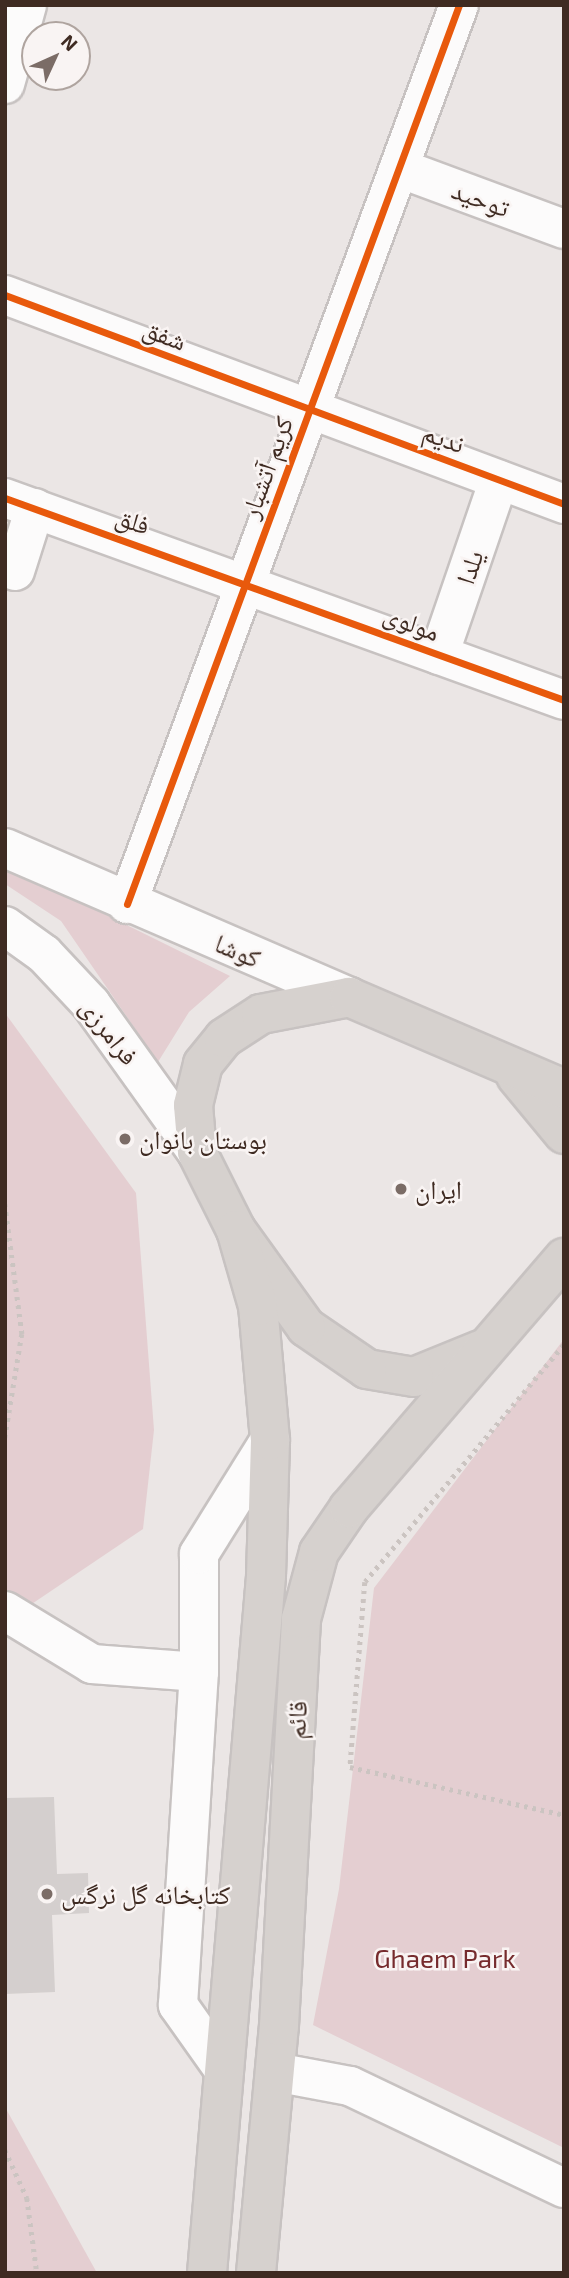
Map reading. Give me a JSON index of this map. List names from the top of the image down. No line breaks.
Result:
{"streets":{"main road":["قائم"],"street":["توحید","شفق","ندیم","کریم آتشبار","فلق","یلدا","مولوی","کوشا","فرامرزی"]},"crossings":[["توحید","کریم آتشبار"],["شفق","ندیم"],["شفق","کریم آتشبار"],["ندیم","کریم آتشبار"],["ندیم","یلدا"],["کریم آتشبار","فلق"],["کریم آتشبار","مولوی"],["کریم آتشبار","کوشا"],["فلق","مولوی"],["یلدا","مولوی"]],"parks":["Ghaem Park"],"places":["بوستان بانوان","ایران","کتابخانه گل نرگس"],"north":"top right"}
